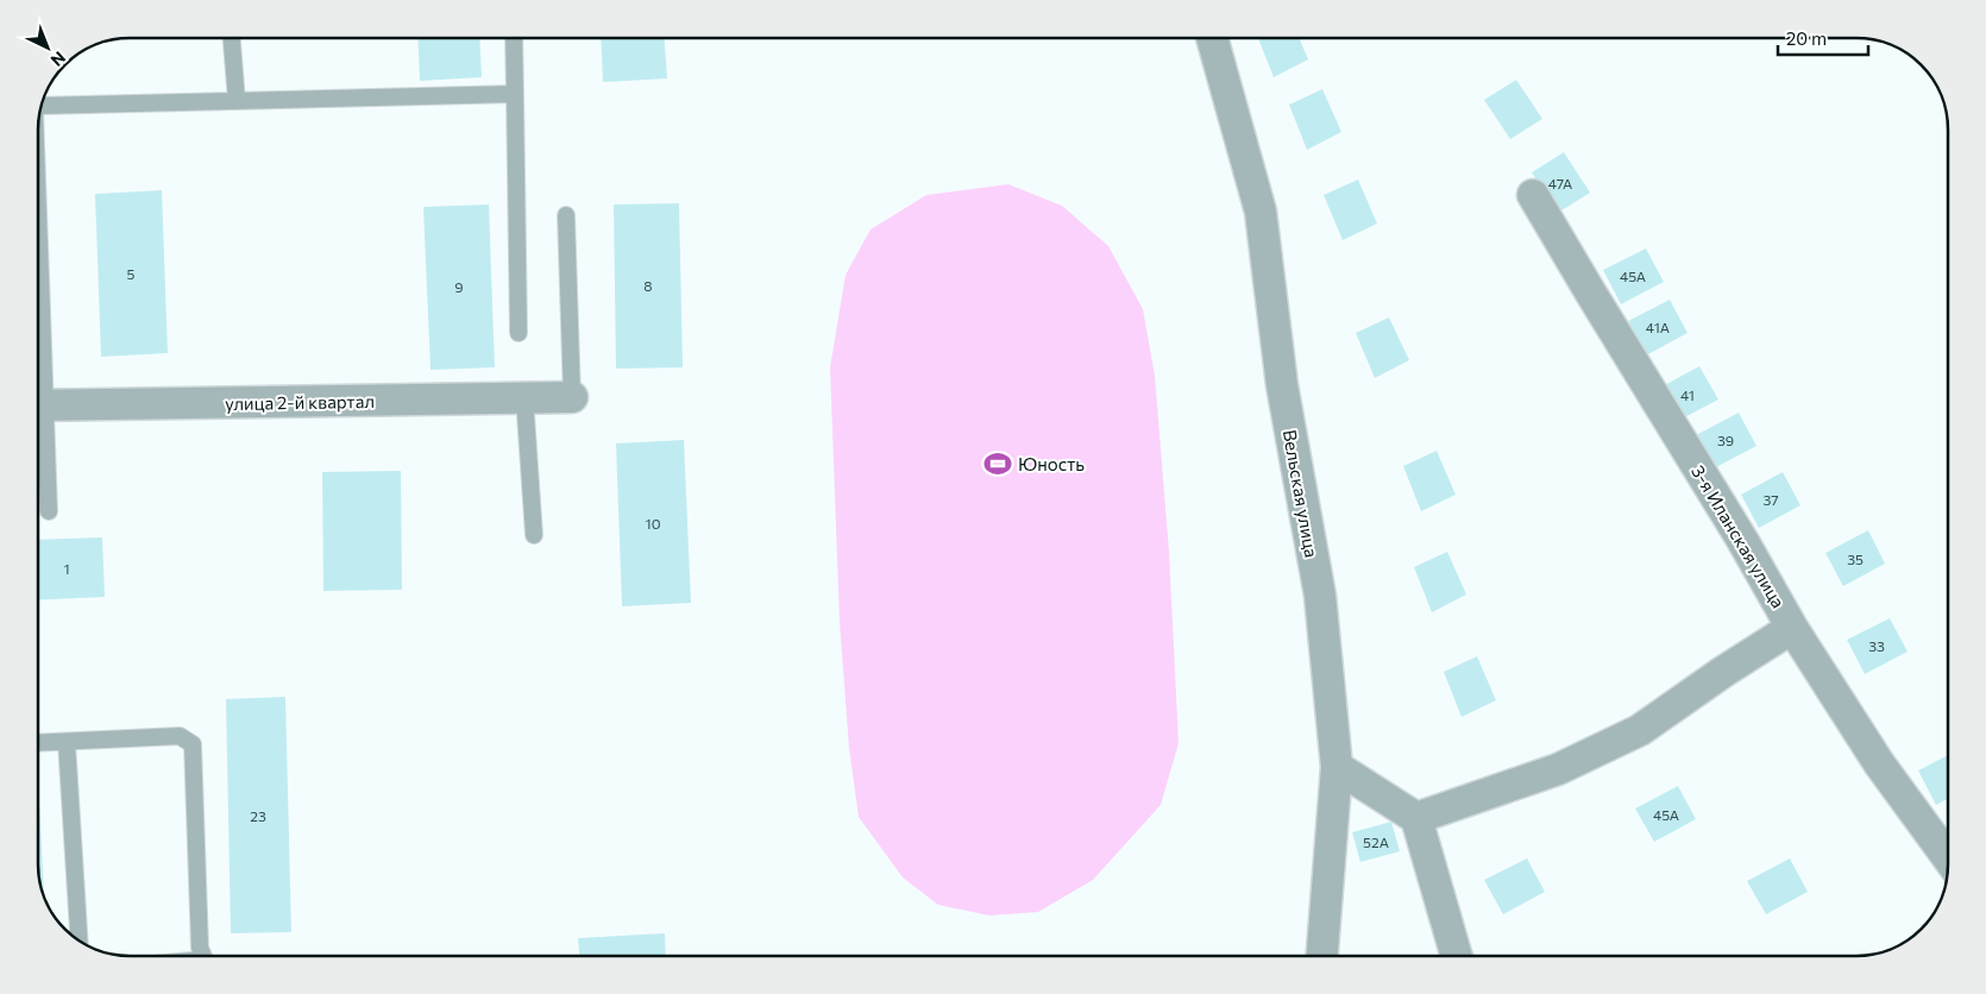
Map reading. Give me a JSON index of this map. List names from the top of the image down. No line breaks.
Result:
{"streets":{"street":["улица 2-й квартал","Вельская улица","3-я Иланская улица"]},"places":{"sports":["Юность"]},"house_numbers":["47А","5","45А","8","9","41А","41","39","37","10","35","1","33","45А","23","52А"],"scale_bar":"20 m","north":"bottom right"}
